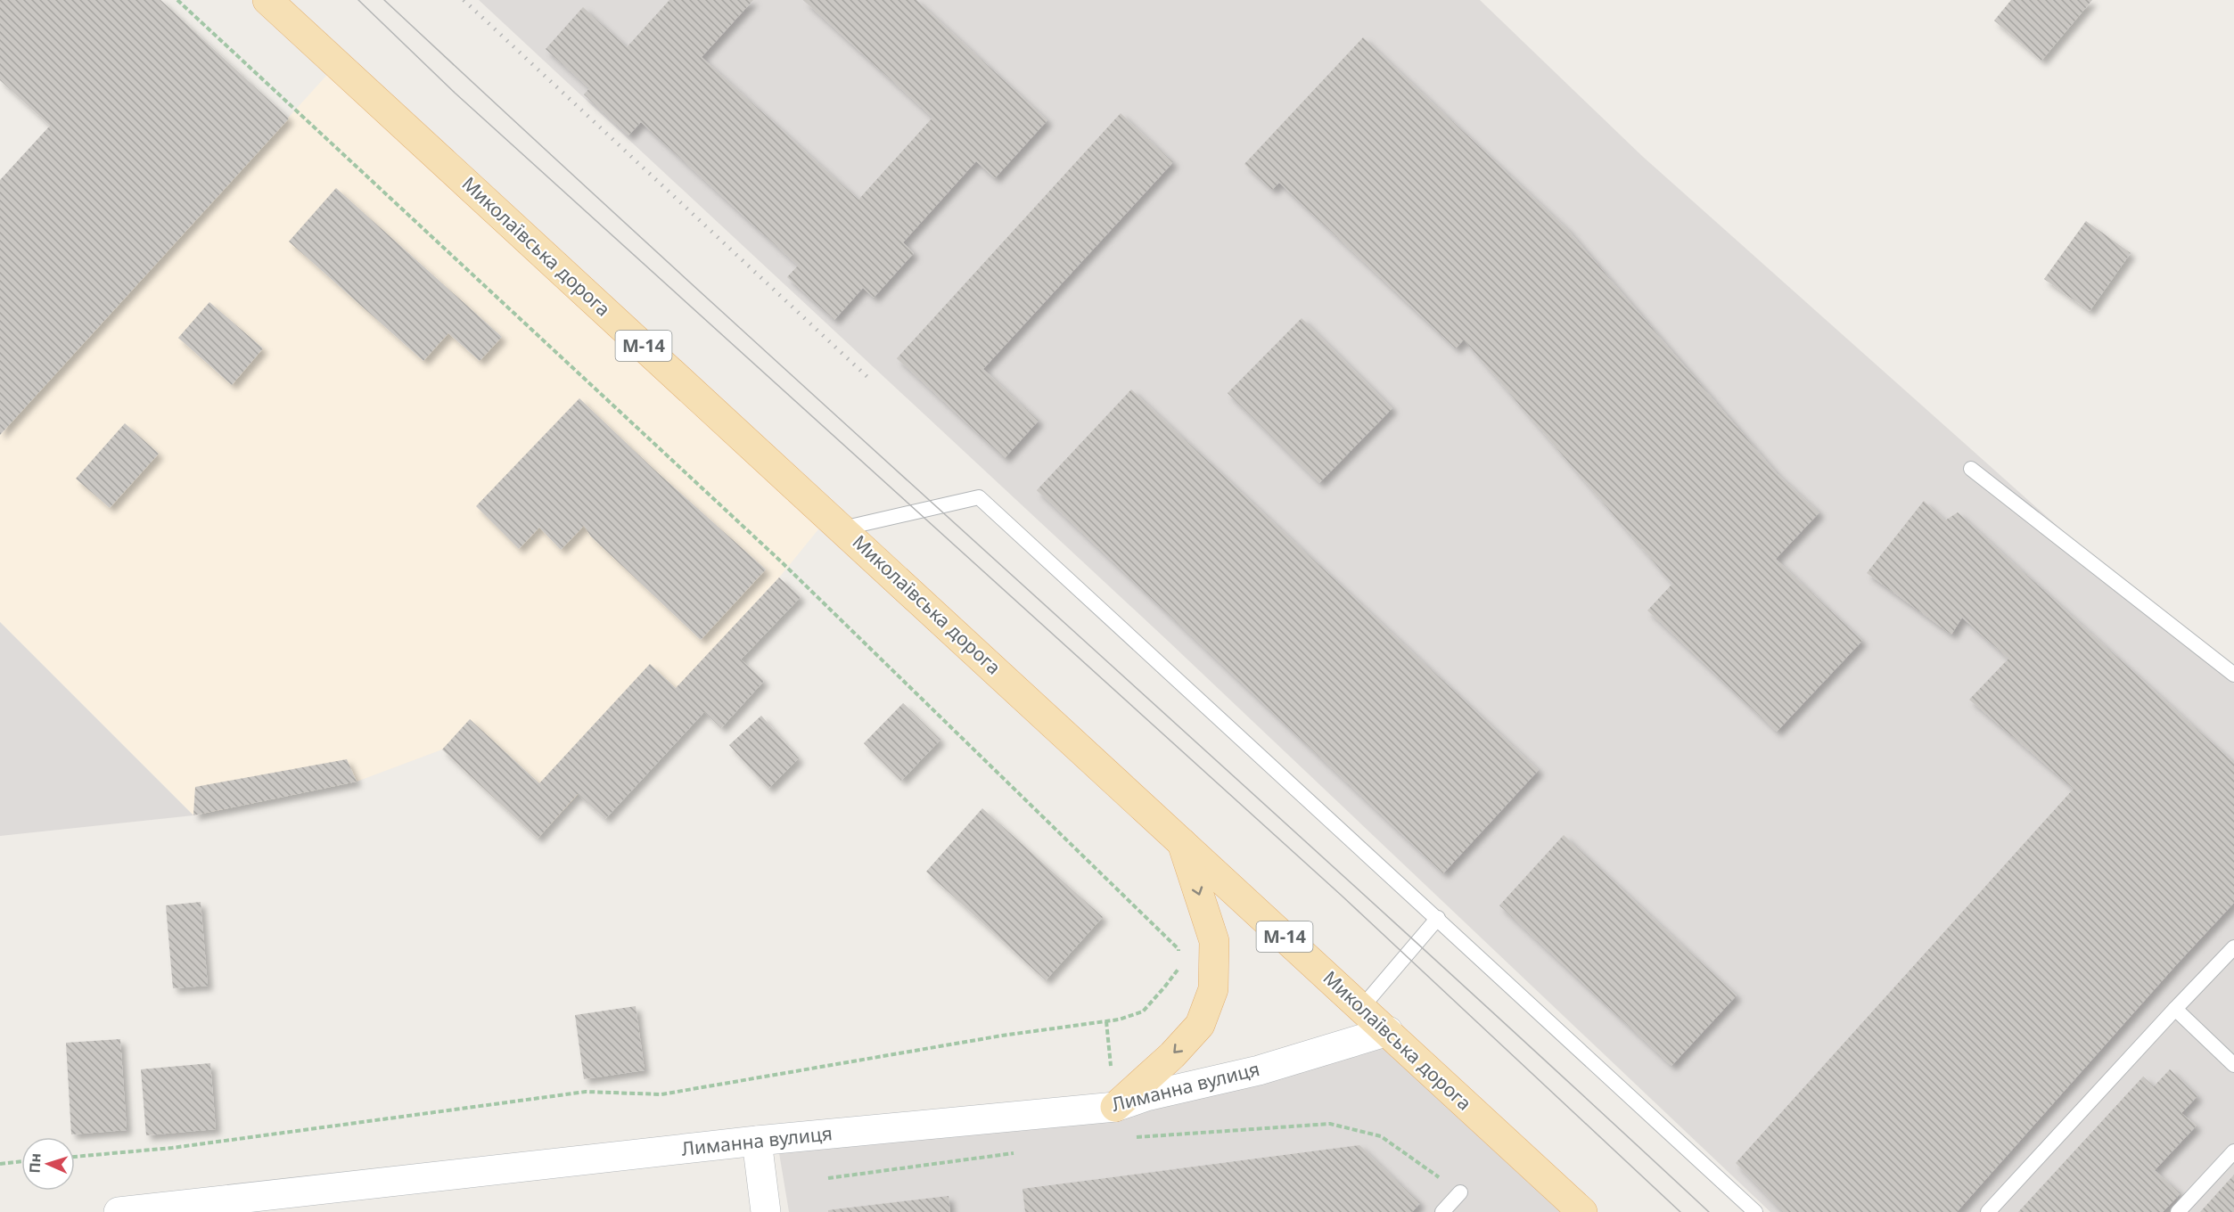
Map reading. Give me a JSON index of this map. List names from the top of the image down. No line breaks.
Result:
{"streets":{"main road":["Миколаївська дорога","М-14","Лиманна вулиця"]},"crossings":[["Миколаївська дорога","Лиманна вулиця"]],"north":"left"}
